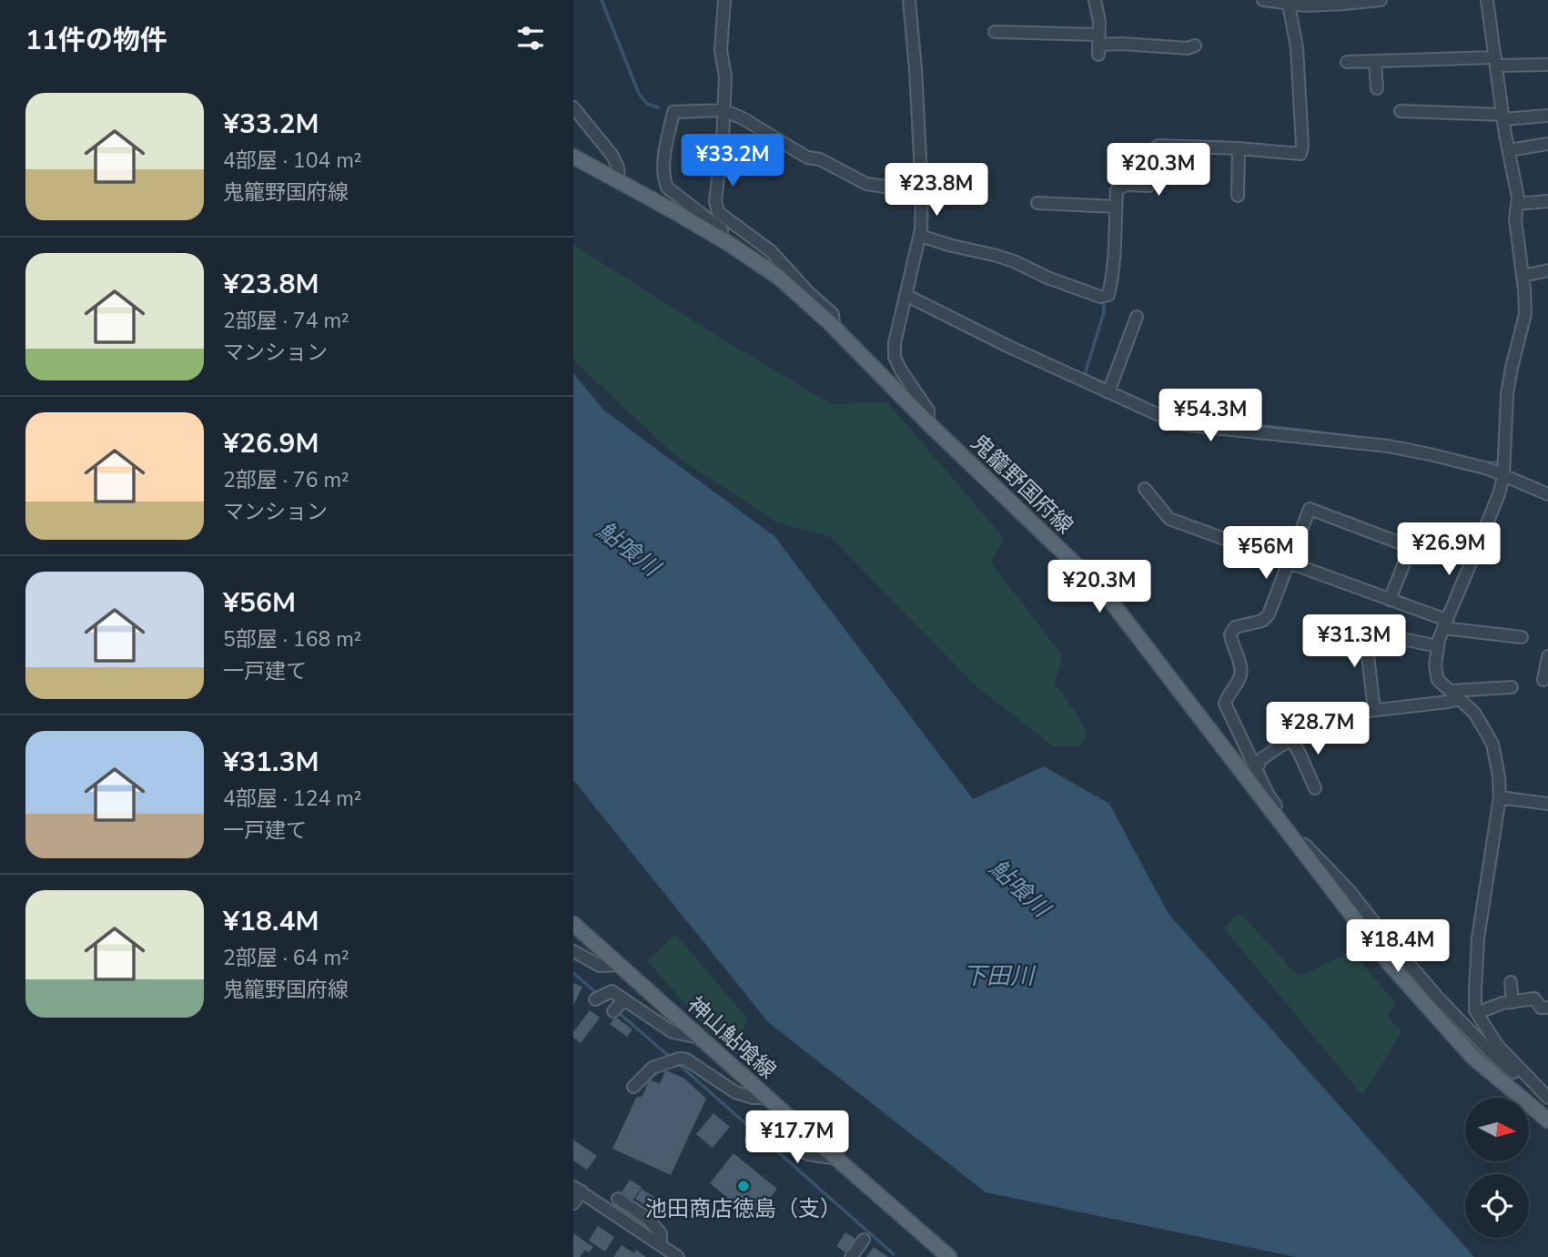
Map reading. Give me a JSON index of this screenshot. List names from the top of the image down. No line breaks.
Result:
{"streets":{"main road":["鬼籠野国府線","神山鮎喰線"]},"water":["鮎喰川","下田川"],"places":["池田商店徳島（支）"],"north":"right","page":{"heading":"11件の物件","list":[{"name":"¥33.2M","note":"4部屋 · 104 m² · 鬼籠野国府線"},{"name":"¥23.8M","note":"2部屋 · 74 m² · マンション"},{"name":"¥26.9M","note":"2部屋 · 76 m² · マンション"},{"name":"¥56M","note":"5部屋 · 168 m² · 一戸建て"},{"name":"¥31.3M","note":"4部屋 · 124 m² · 一戸建て"},{"name":"¥18.4M","note":"2部屋 · 64 m² · 鬼籠野国府線"}],"price":["¥33.2M","¥20.3M","¥23.8M","¥54.3M","¥26.9M","¥56M","¥20.3M","¥31.3M","¥28.7M","¥18.4M","¥17.7M"]}}
